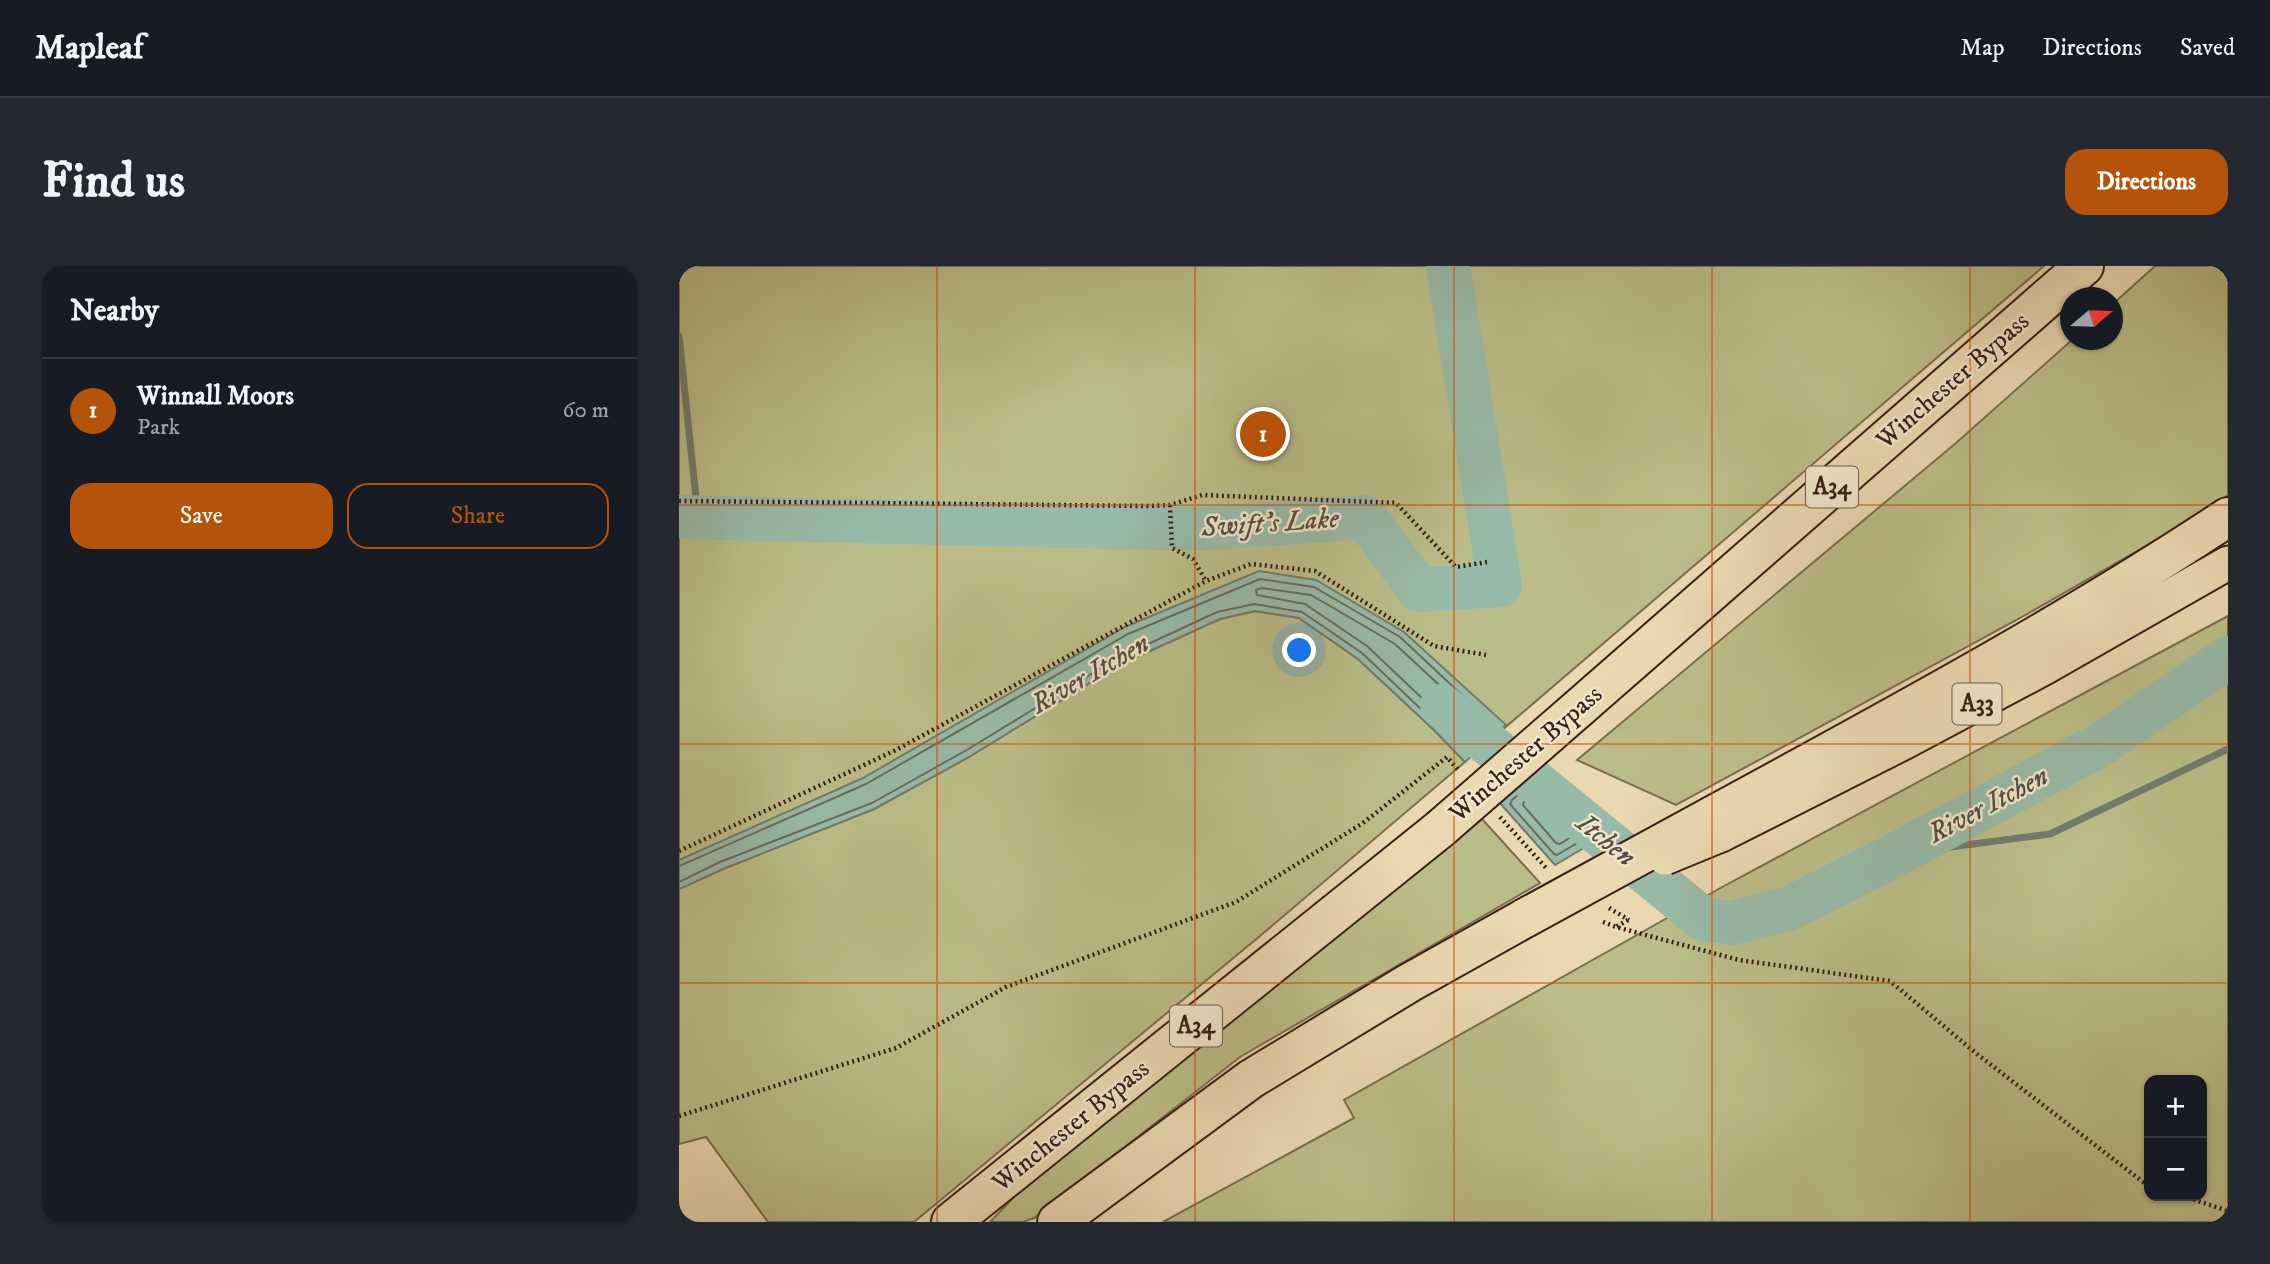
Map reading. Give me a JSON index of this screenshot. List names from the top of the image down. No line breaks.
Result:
{"streets":{"highway":["Winchester Bypass","A34"],"main road":["A33"]},"water":["Swift's Lake","River Itchen","Itchen"],"north":"right","page":{"header":"Mapleaf","nav":["Map","Directions","Saved"],"buttons":["Directions",["Save","Share"]],"title":"Find us","heading":"Nearby","list":[{"mark":"1","name":"Winnall Moors","note":"Park","value":"60 m"}],"pins":"1","map_buttons":["+","−"]}}
